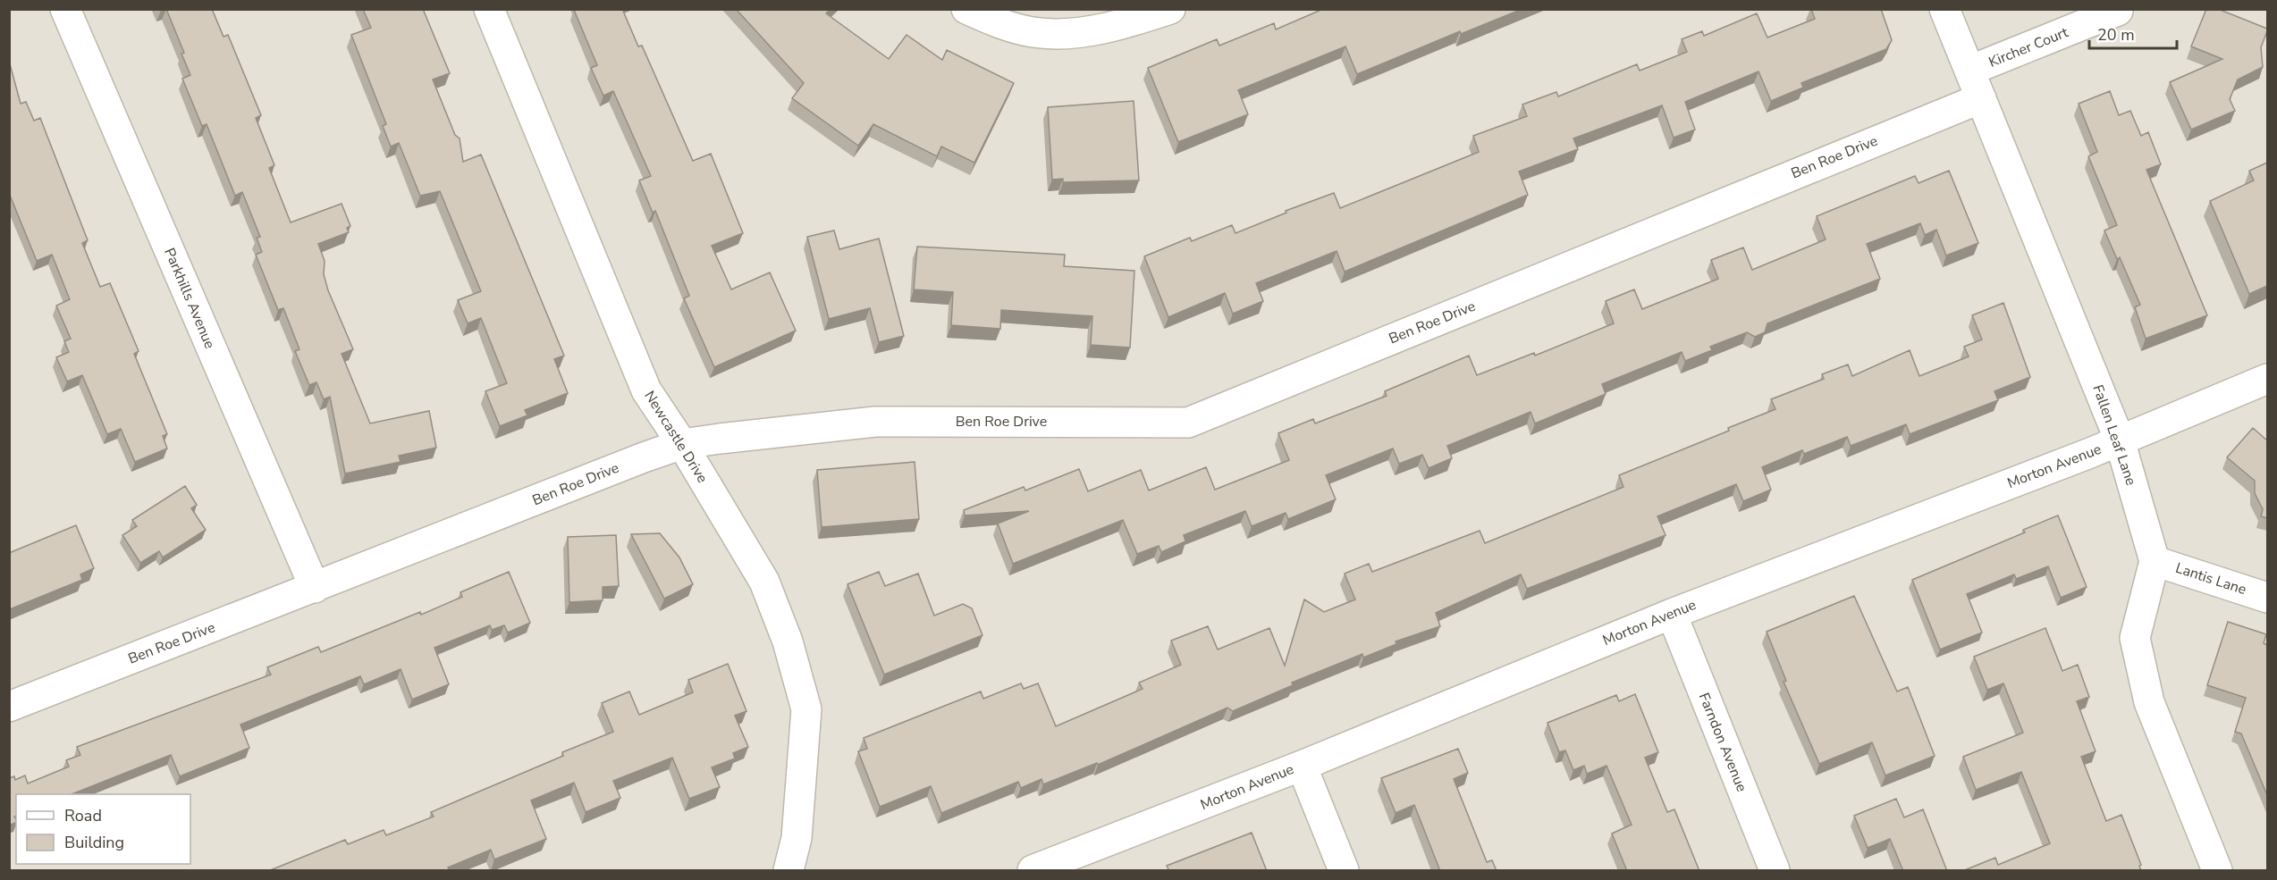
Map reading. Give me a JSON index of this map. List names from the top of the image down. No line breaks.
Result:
{"streets":{"street":["Kircher Court","Ben Roe Drive","Parkhills Avenue","Fallen Leaf Lane","Newcastle Drive","Morton Avenue","Lantis Lane","Farndon Avenue"]},"crossings":[["Kircher Court","Fallen Leaf Lane"],["Ben Roe Drive","Parkhills Avenue"],["Ben Roe Drive","Fallen Leaf Lane"],["Ben Roe Drive","Newcastle Drive"],["Fallen Leaf Lane","Morton Avenue"],["Fallen Leaf Lane","Lantis Lane"],["Morton Avenue","Farndon Avenue"]],"legend":["Road","Building"],"scale_bar":"20 m"}
